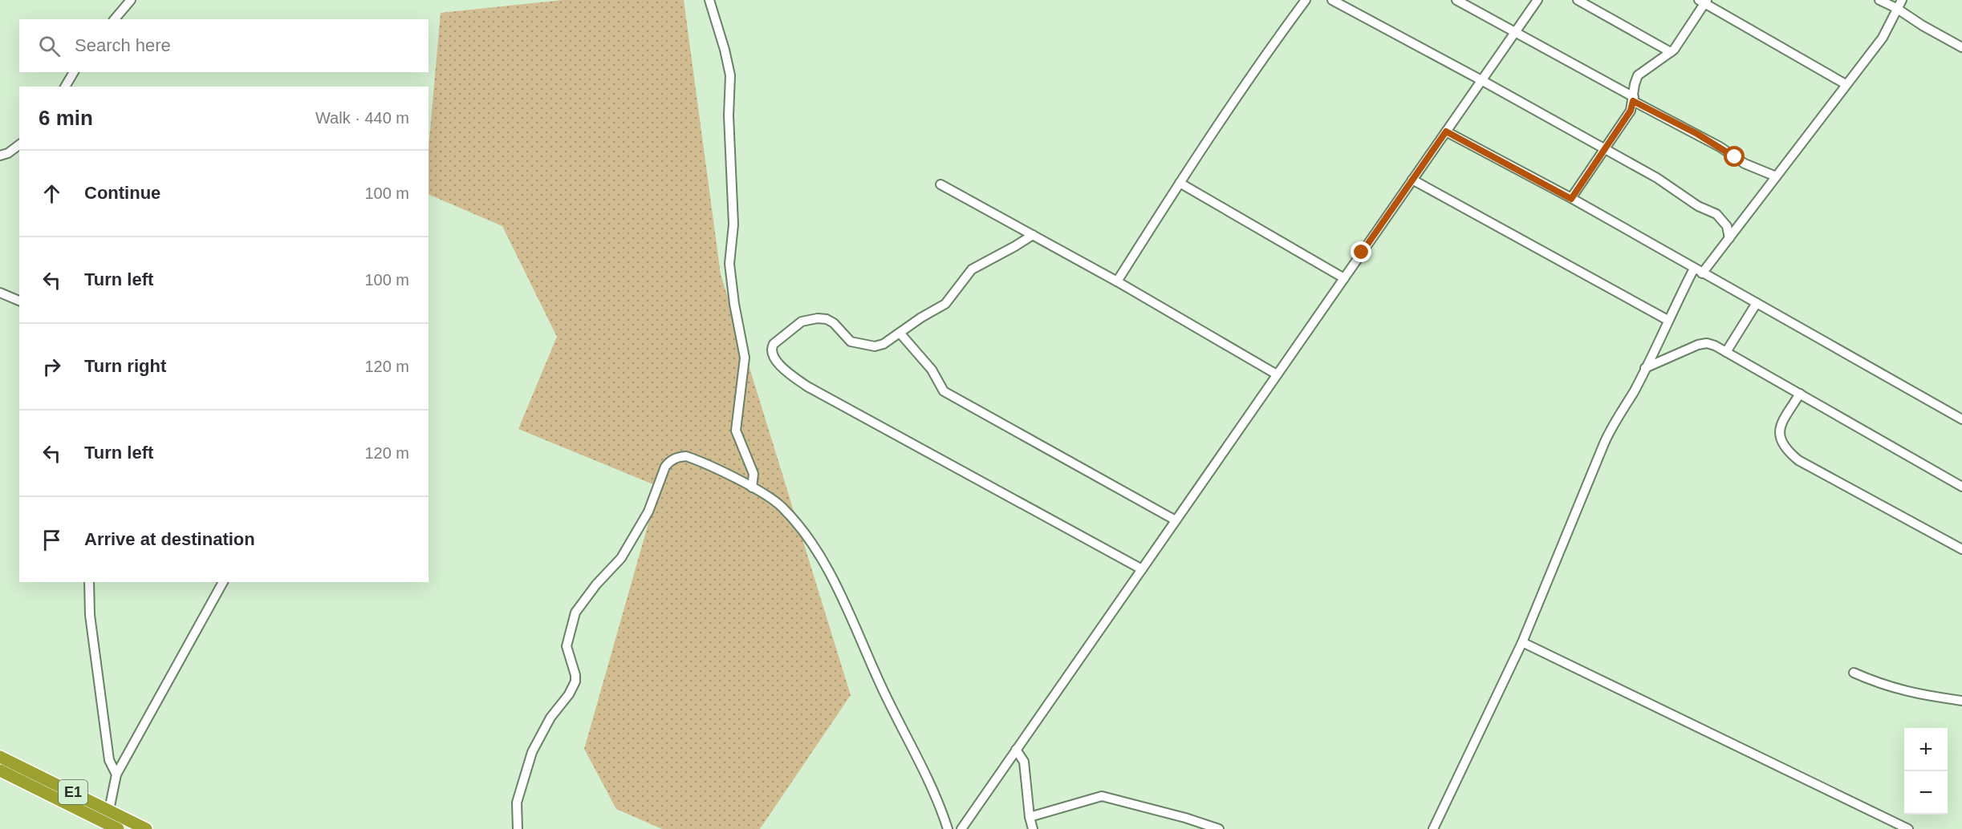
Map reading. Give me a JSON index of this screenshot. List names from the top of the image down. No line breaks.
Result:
{"streets":{"highway":["E1"]},"page":{"search":"Search here","heading":["6 min","Walk · 440 m"],"list":[["Continue","100 m"],["Turn left","100 m"],["Turn right","120 m"],["Turn left","120 m"],"Arrive at destination"],"map_buttons":["+","−"]}}
